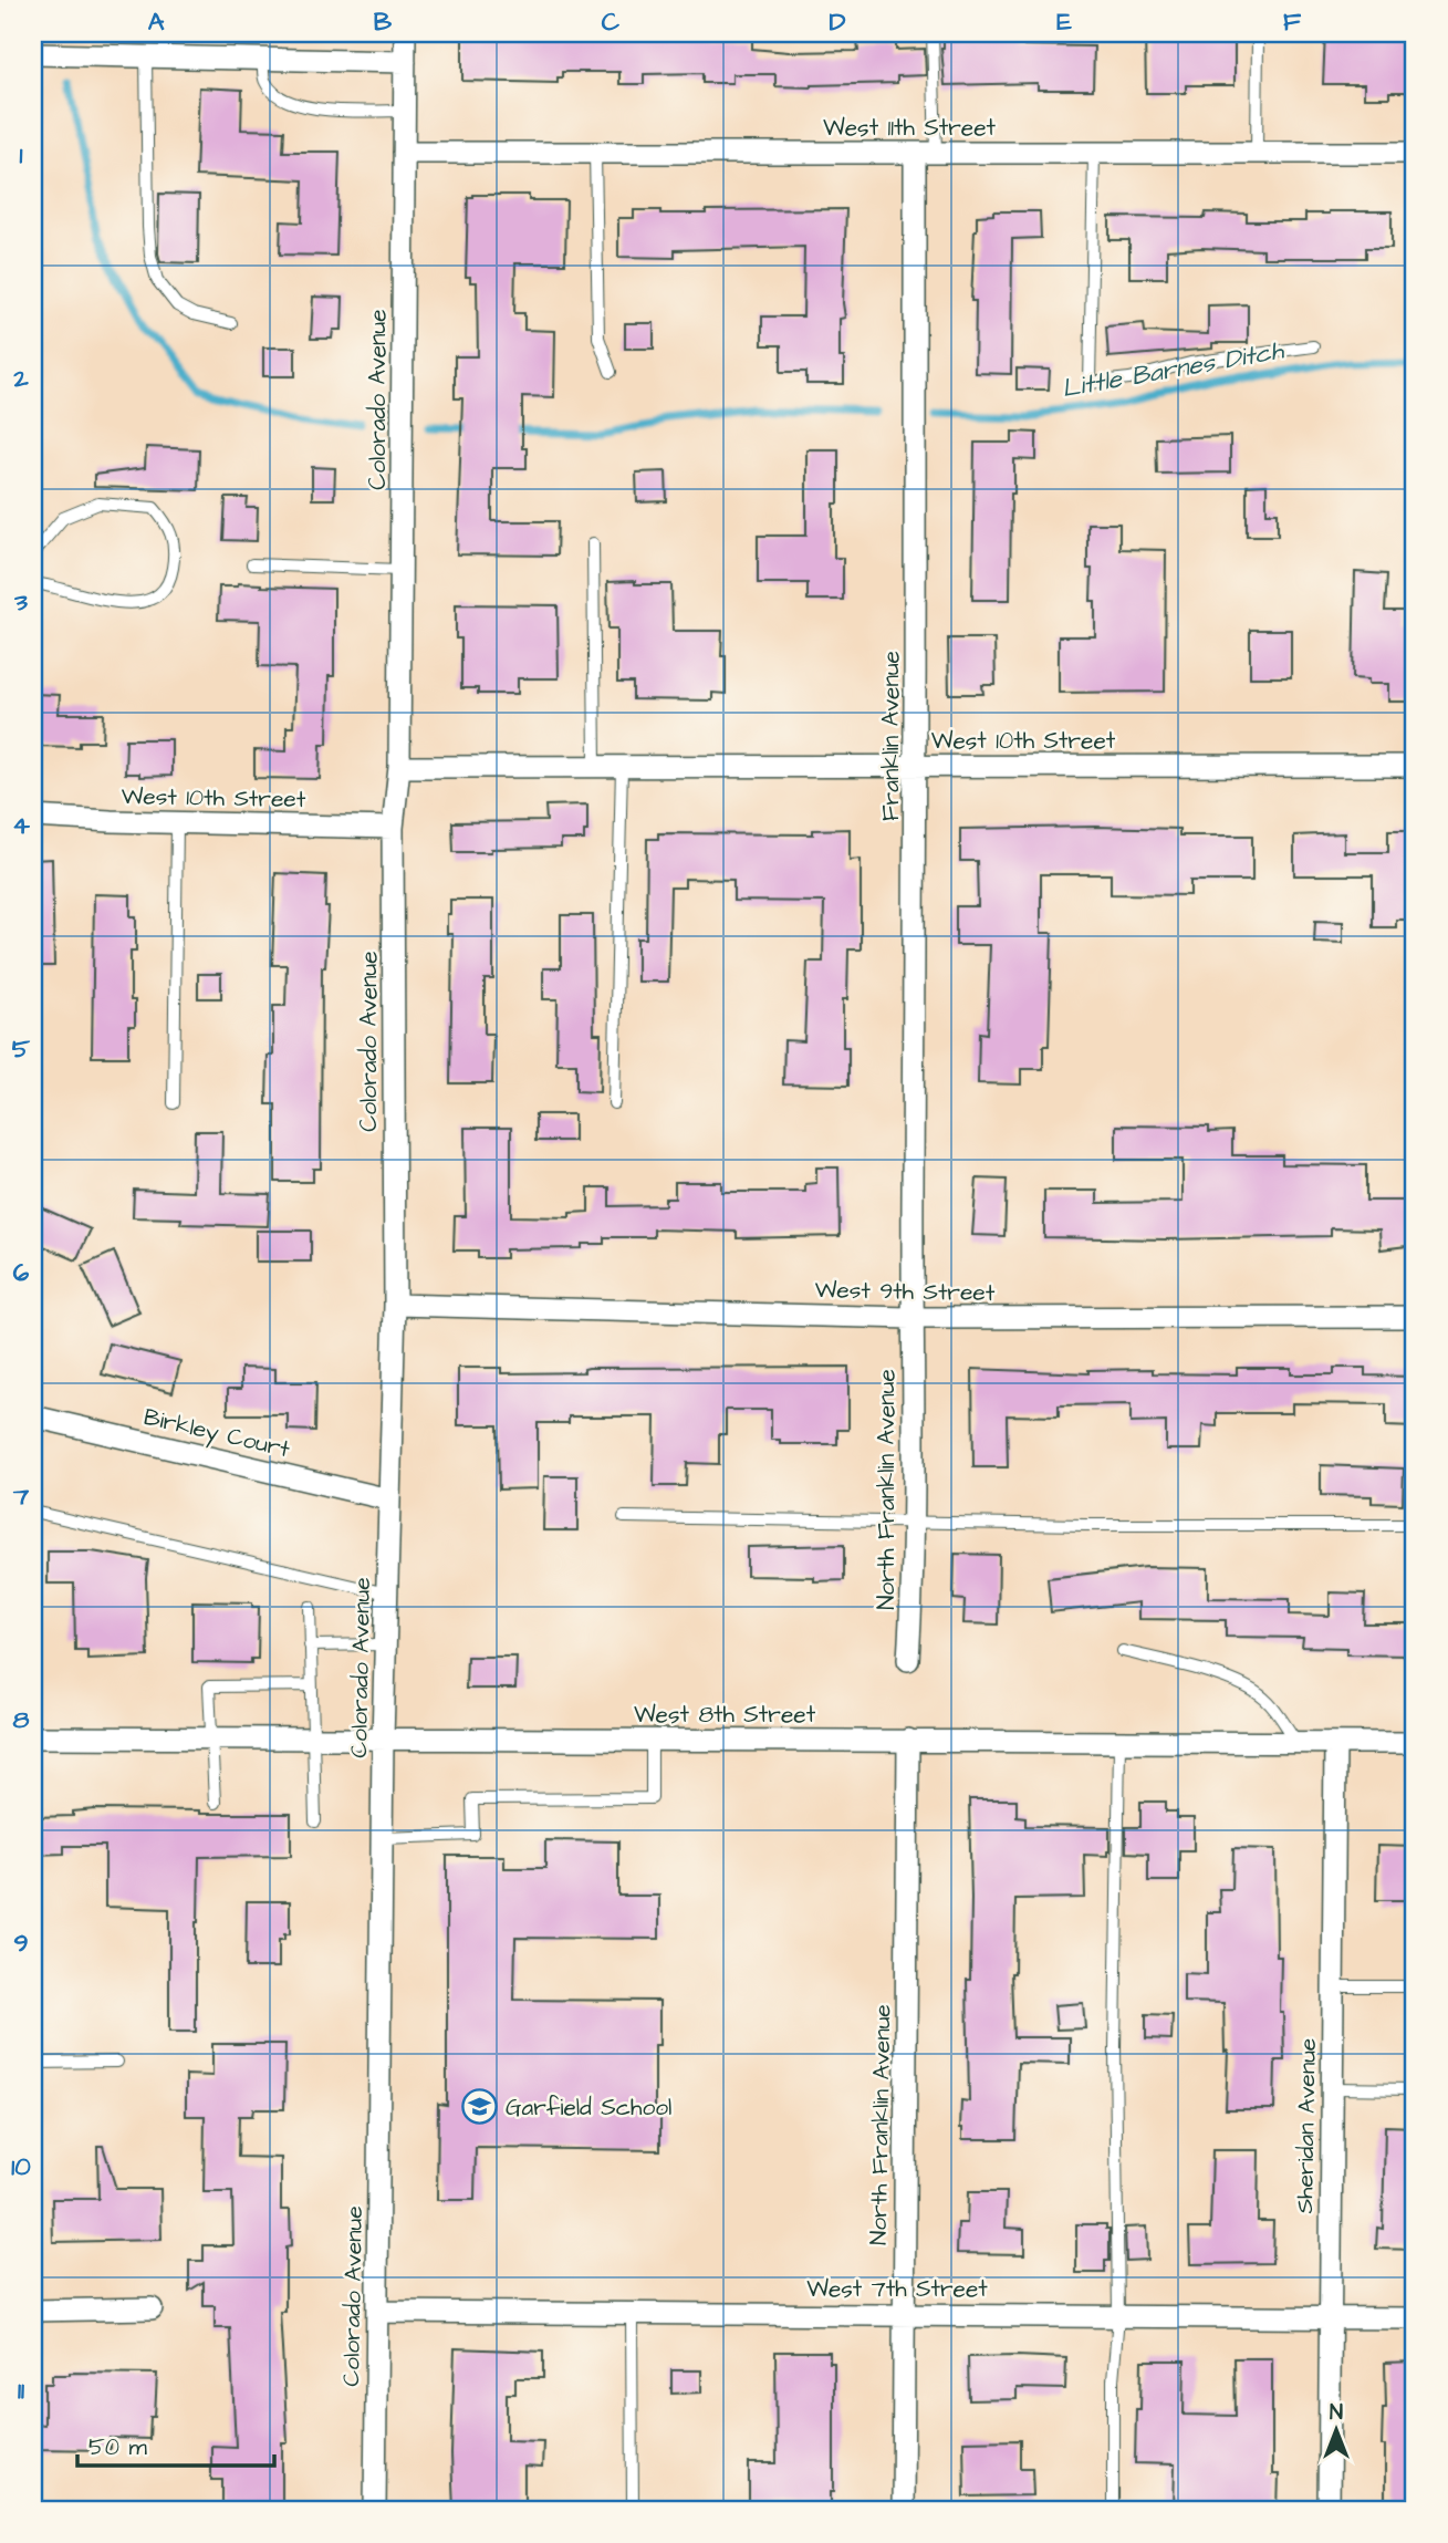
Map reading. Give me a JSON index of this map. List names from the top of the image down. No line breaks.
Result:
{"streets":{"street":["West 11th Street","Colorado Avenue","Franklin Avenue","West 10th Street","West 9th Street","Birkley Court","North Franklin Avenue","West 8th Street","Sheridan Avenue","West 7th Street"]},"crossings":[["West 11th Street","Colorado Avenue"],["West 11th Street","Franklin Avenue"],["Colorado Avenue","West 10th Street"],["Colorado Avenue","West 9th Street"],["Colorado Avenue","Birkley Court"],["Colorado Avenue","West 8th Street"],["Colorado Avenue","West 7th Street"],["Franklin Avenue","West 10th Street"],["Franklin Avenue","West 9th Street"],["Franklin Avenue","North Franklin Avenue"],["West 9th Street","North Franklin Avenue"],["North Franklin Avenue","West 8th Street"],["North Franklin Avenue","West 7th Street"],["West 8th Street","Sheridan Avenue"],["Sheridan Avenue","West 7th Street"]],"water":["Little Barnes Ditch"],"places":{"school or university":["Garfield School"]},"scale_bar":"50 m","north":"top","grid":{"columns":["A","B","C","D","E","F"],"rows":["1","2","3","4","5","6","7","8","9","10","11"]}}
